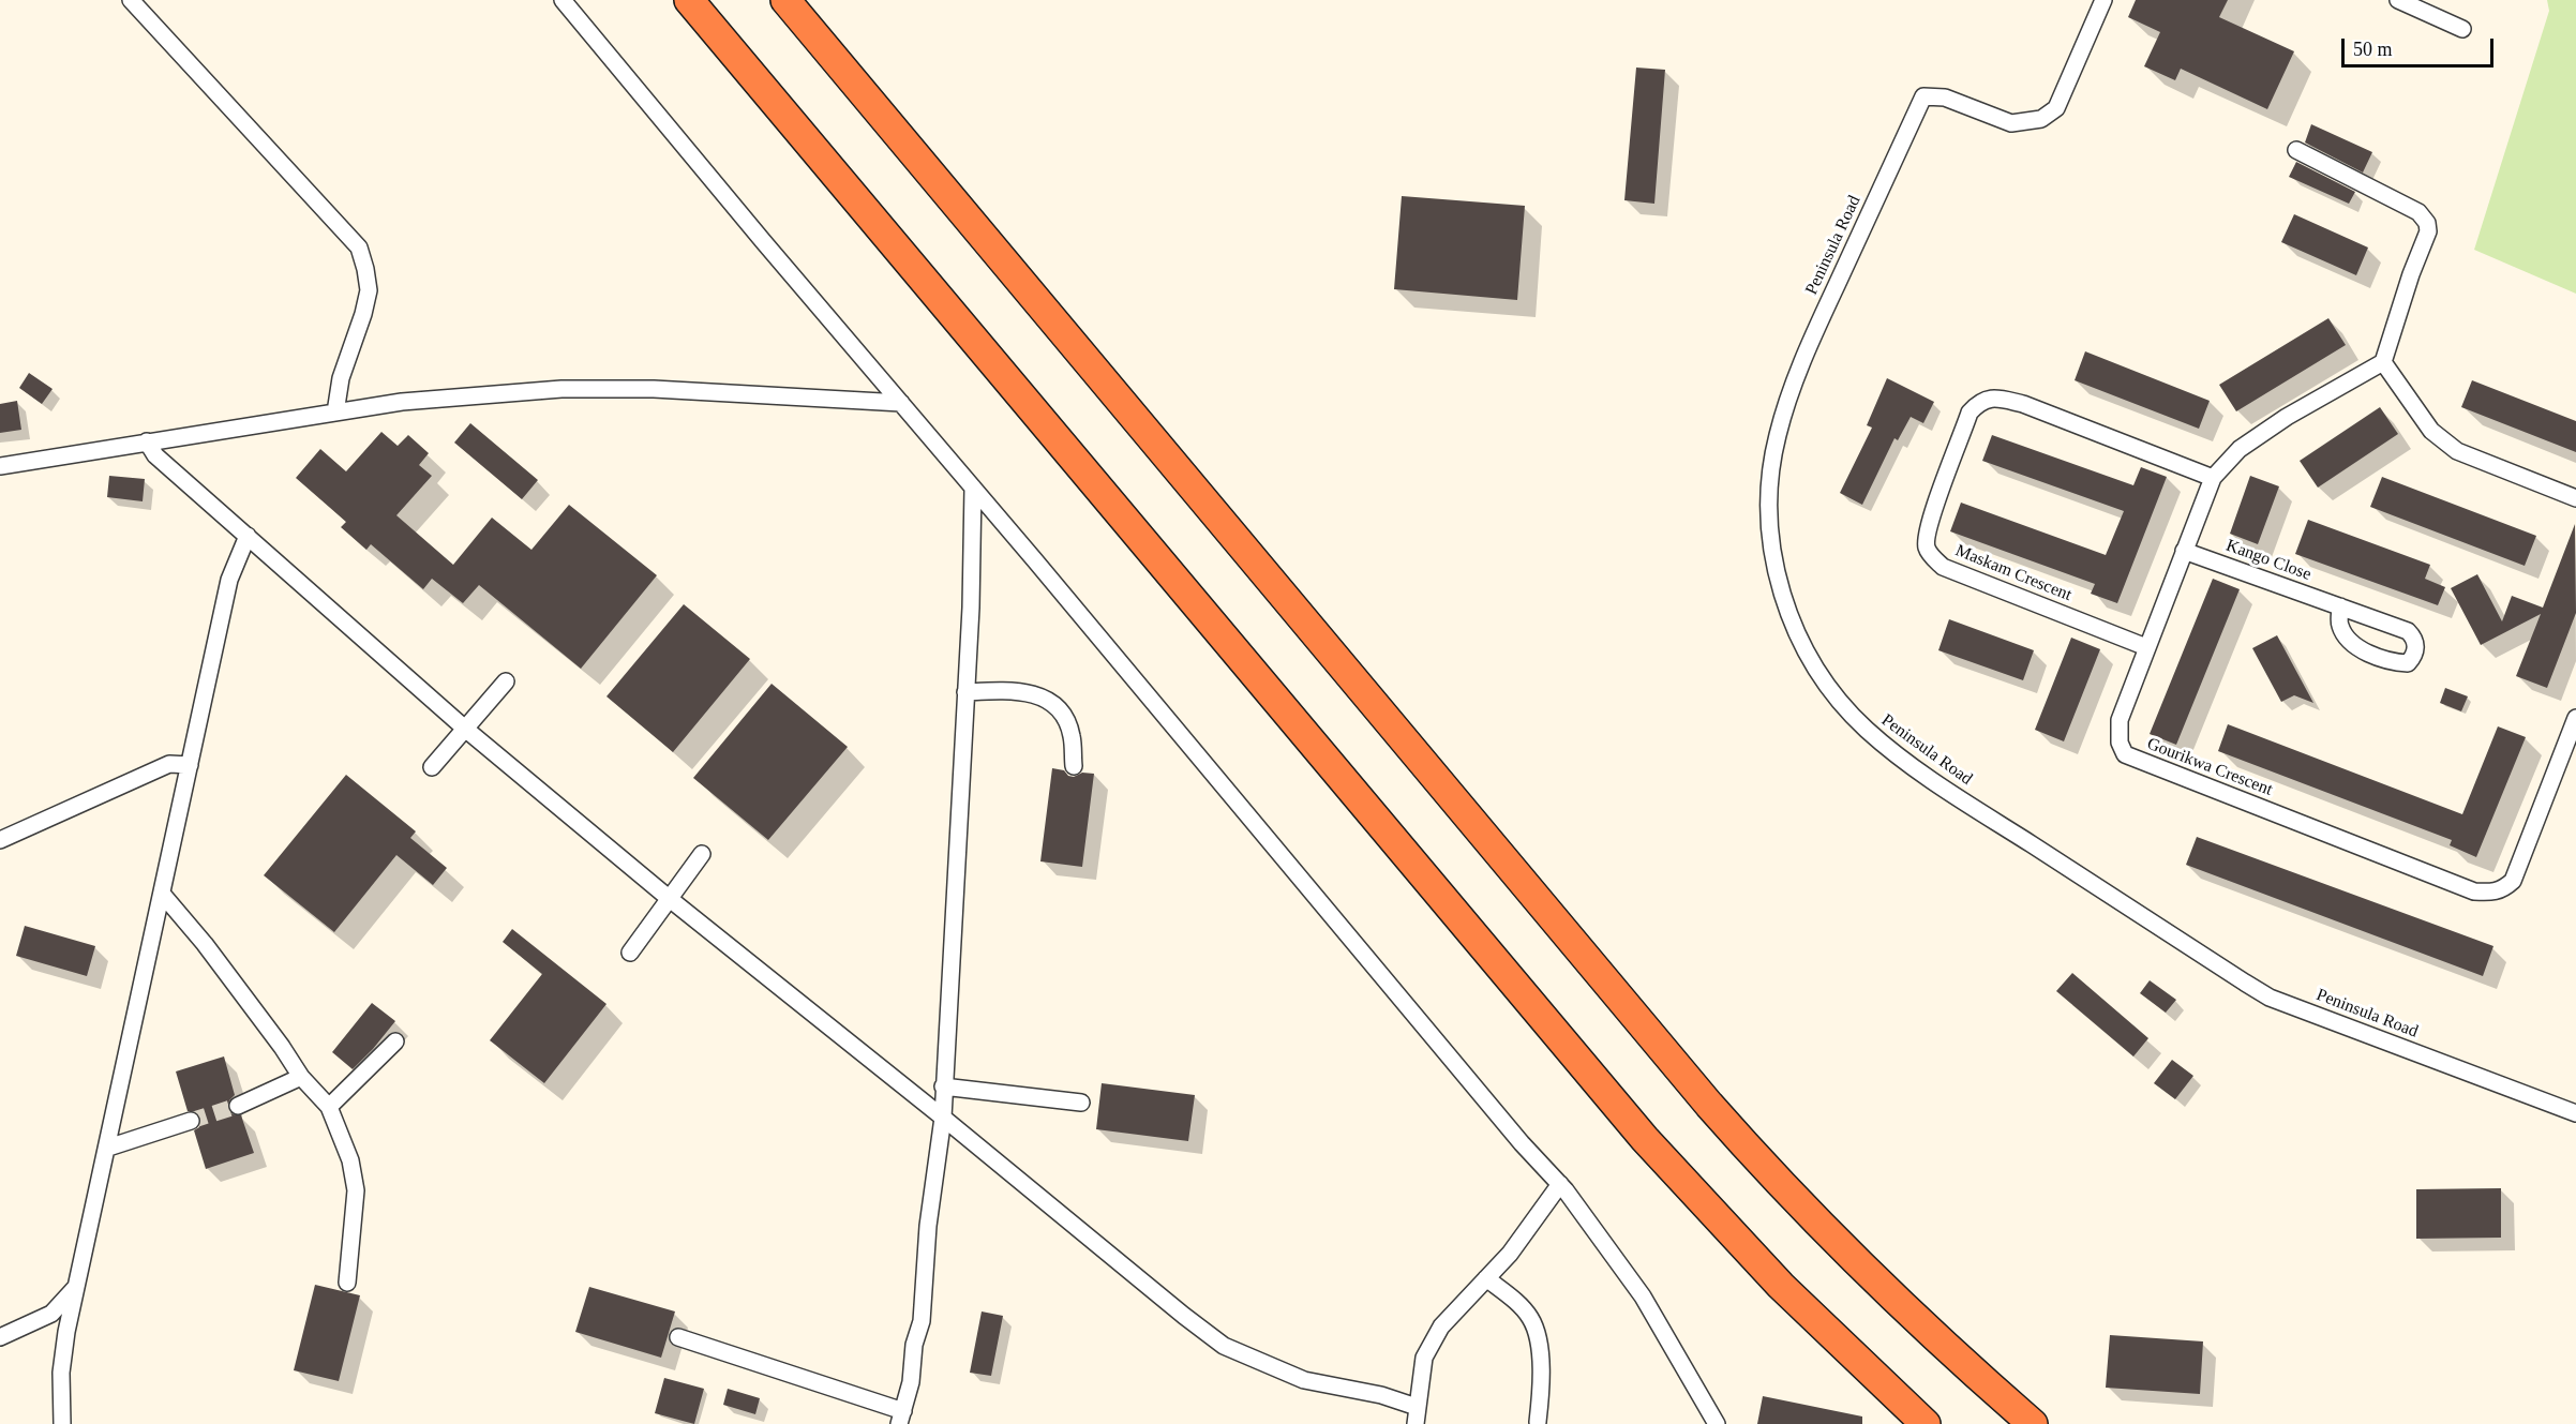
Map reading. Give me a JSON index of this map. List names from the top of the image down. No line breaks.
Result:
{"streets":{"street":["Peninsula Road","Kango Close","Maskam Crescent","Gourikwa Crescent"]},"crossings":[["Kango Close","Gourikwa Crescent"],["Maskam Crescent","Gourikwa Crescent"]],"scale_bar":"50 m"}
